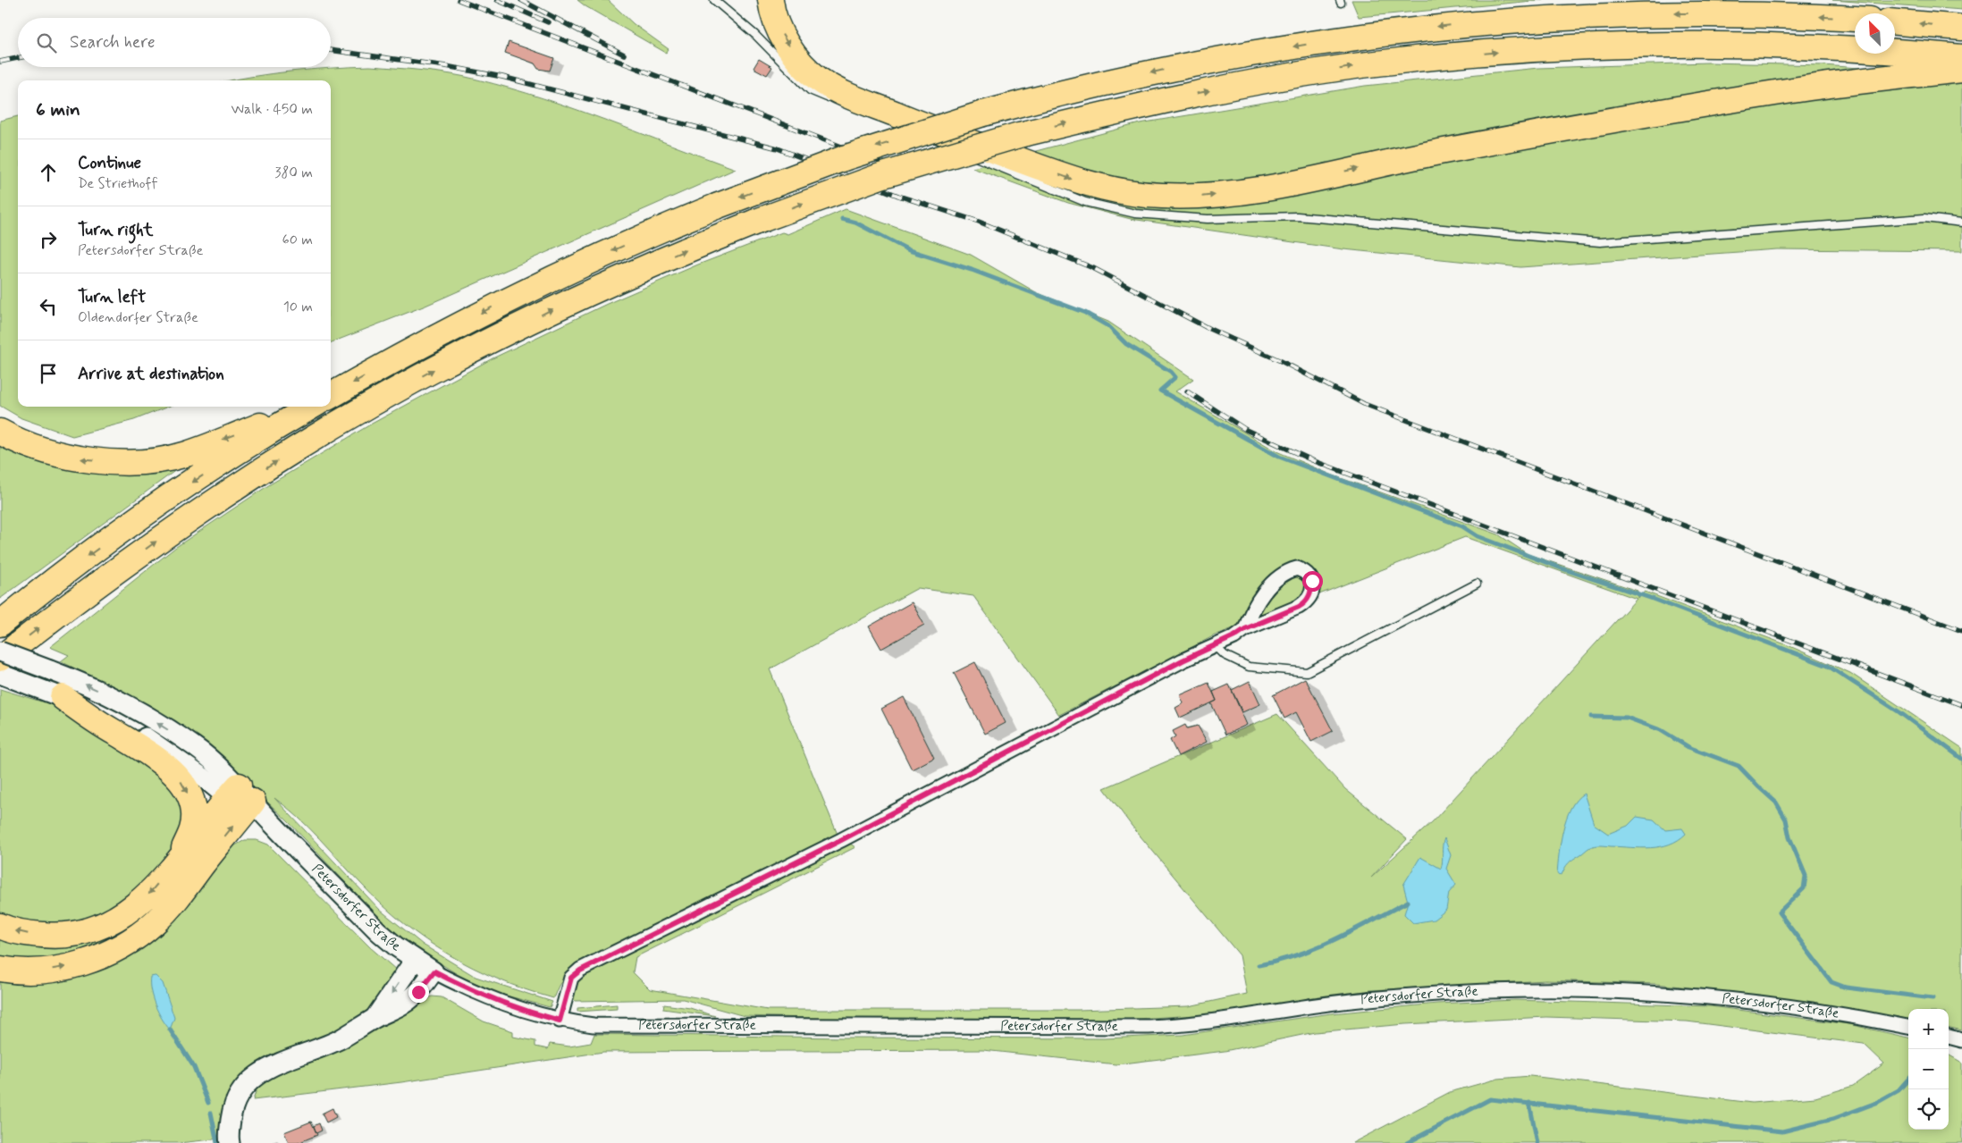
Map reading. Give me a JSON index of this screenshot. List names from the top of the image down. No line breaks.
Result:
{"streets":{"street":["Petersdorfer Straße"]},"north":"top left","page":{"search":"Search here","heading":["6 min","Walk · 450 m"],"list":[["Continue","De Striethoff","380 m"],["Turn right","Petersdorfer Straße","60 m"],["Turn left","Oldendorfer Straße","10 m"],"Arrive at destination"],"map_buttons":["+","−"]}}
